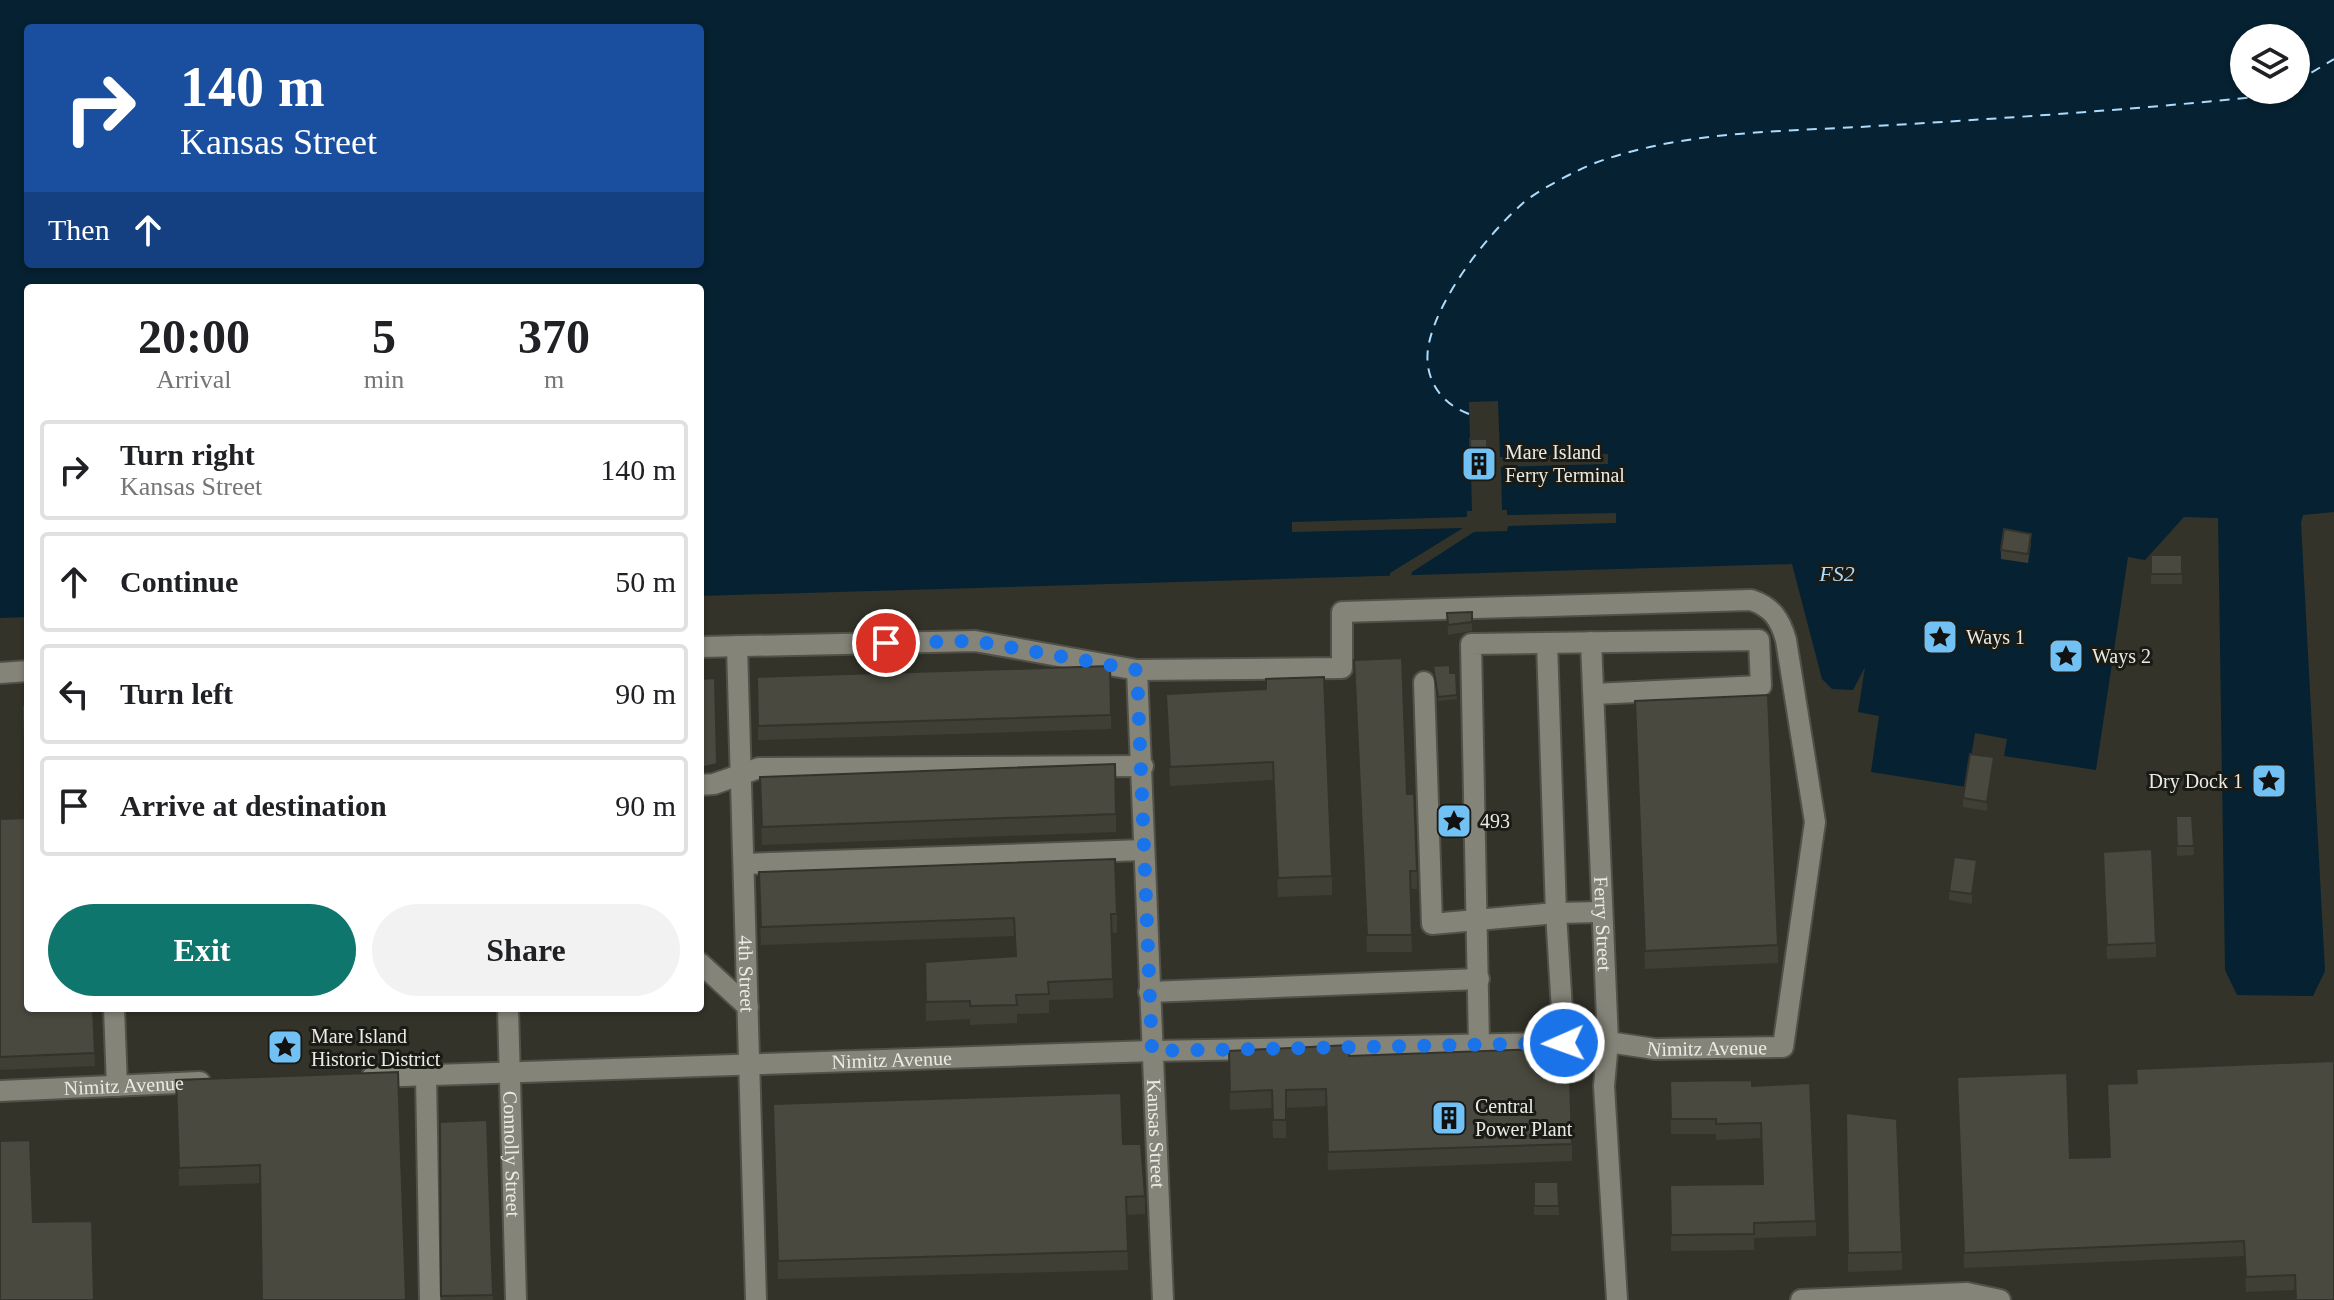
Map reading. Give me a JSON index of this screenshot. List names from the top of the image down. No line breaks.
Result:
{"streets":{"street":["Ferry Street","4th Street","Nimitz Avenue","Kansas Street","Connolly Street"]},"crossings":[["Ferry Street","Nimitz Avenue"],["4th Street","Nimitz Avenue"],["Nimitz Avenue","Kansas Street"],["Nimitz Avenue","Connolly Street"]],"water":["FS2"],"places":{"building":["Mare Island Ferry Terminal","Central Power Plant"],"place":["Ways 1","Ways 2","Dry Dock 1","493","Mare Island Historic District"]},"page":{"turn":["140 m","Kansas Street"],"then":"Then","eta":["20:00","Arrival","5","min","370","m"],"list":[{"name":"Turn right","note":"Kansas Street","value":"140 m"},{"name":"Continue","value":"50 m"},{"name":"Turn left","value":"90 m"},{"name":"Arrive at destination","value":"90 m"}],"buttons":["Exit","Share"]}}
